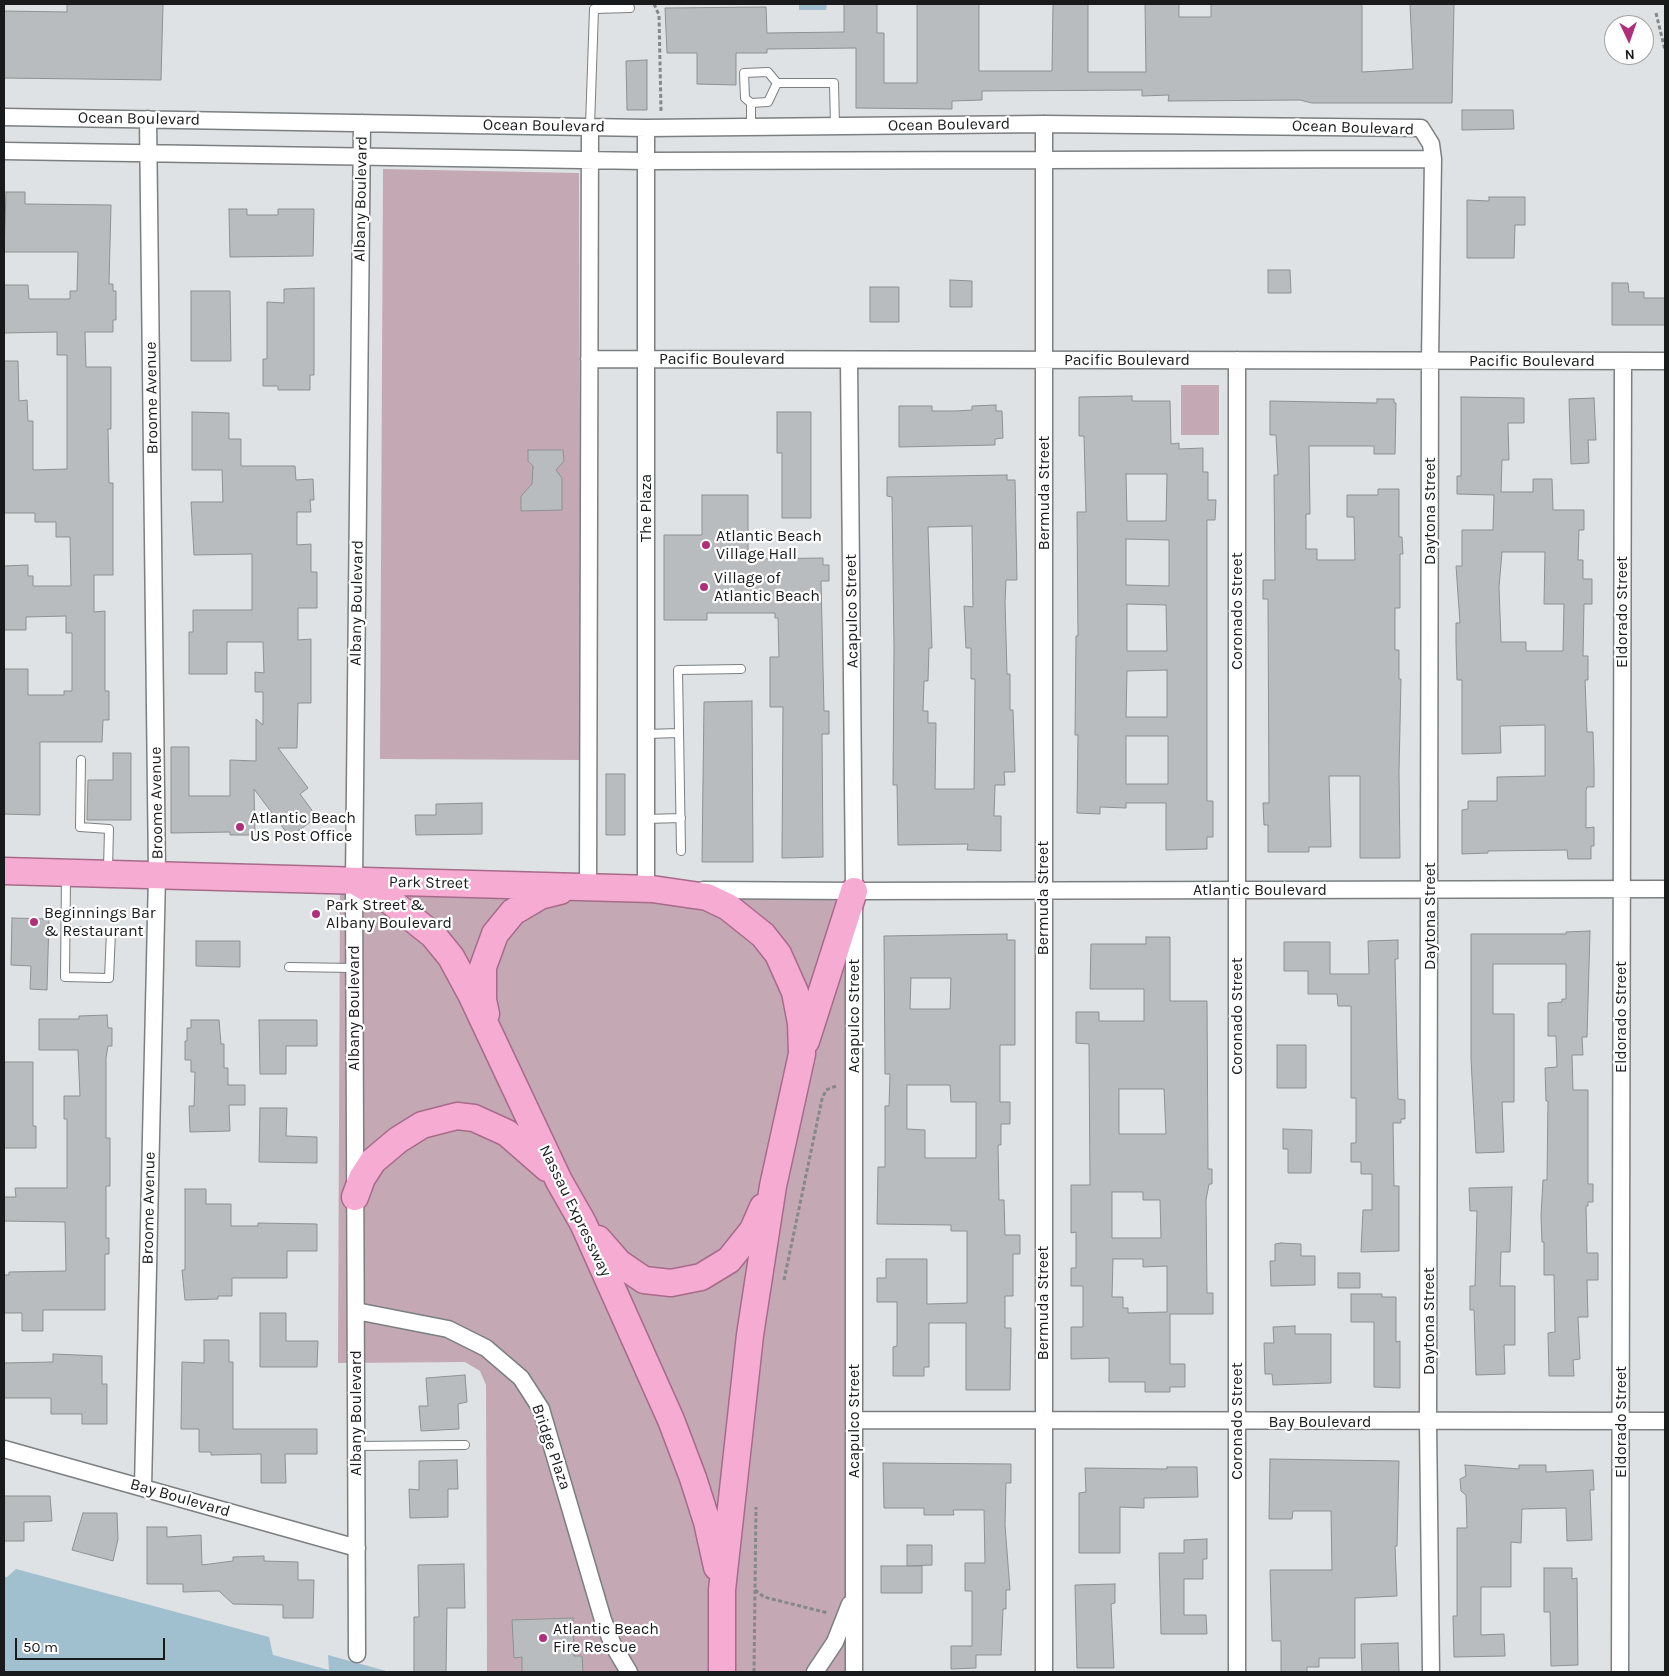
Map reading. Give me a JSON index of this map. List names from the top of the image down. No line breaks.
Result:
{"streets":{"highway":["Park Street","Nassau Expressway"],"street":["Ocean Boulevard","Albany Boulevard","Pacific Boulevard","Broome Avenue","Bermuda Street","The Plaza","Daytona Street","Acapulco Street","Coronado Street","Eldorado Street","Atlantic Boulevard","Bay Boulevard","Bridge Plaza"]},"crossings":[["Ocean Boulevard","Albany Boulevard"],["Ocean Boulevard","Broome Avenue"],["Ocean Boulevard","Bermuda Street"],["Ocean Boulevard","The Plaza"],["Ocean Boulevard","Daytona Street"],["Albany Boulevard","Park Street"],["Albany Boulevard","Nassau Expressway"],["Albany Boulevard","Bay Boulevard"],["Albany Boulevard","Bridge Plaza"],["Pacific Boulevard","Bermuda Street"],["Pacific Boulevard","The Plaza"],["Pacific Boulevard","Daytona Street"],["Pacific Boulevard","Acapulco Street"],["Pacific Boulevard","Coronado Street"],["Pacific Boulevard","Eldorado Street"],["Broome Avenue","Park Street"],["Broome Avenue","Bay Boulevard"],["Bermuda Street","Atlantic Boulevard"],["Bermuda Street","Bay Boulevard"],["The Plaza","Park Street"],["The Plaza","Nassau Expressway"],["Daytona Street","Atlantic Boulevard"],["Daytona Street","Bay Boulevard"],["Acapulco Street","Park Street"],["Acapulco Street","Atlantic Boulevard"],["Acapulco Street","Bay Boulevard"],["Coronado Street","Atlantic Boulevard"],["Coronado Street","Bay Boulevard"],["Eldorado Street","Atlantic Boulevard"],["Eldorado Street","Bay Boulevard"],["Park Street","Atlantic Boulevard"],["Park Street","Nassau Expressway"]],"places":["Atlantic Beach Village Hall","Village of Atlantic Beach","Atlantic Beach US Post Office","Park Street & Albany Boulevard","Beginnings Bar & Restaurant","Atlantic Beach Fire Rescue"],"scale_bar":"50 m","north":"bottom"}
